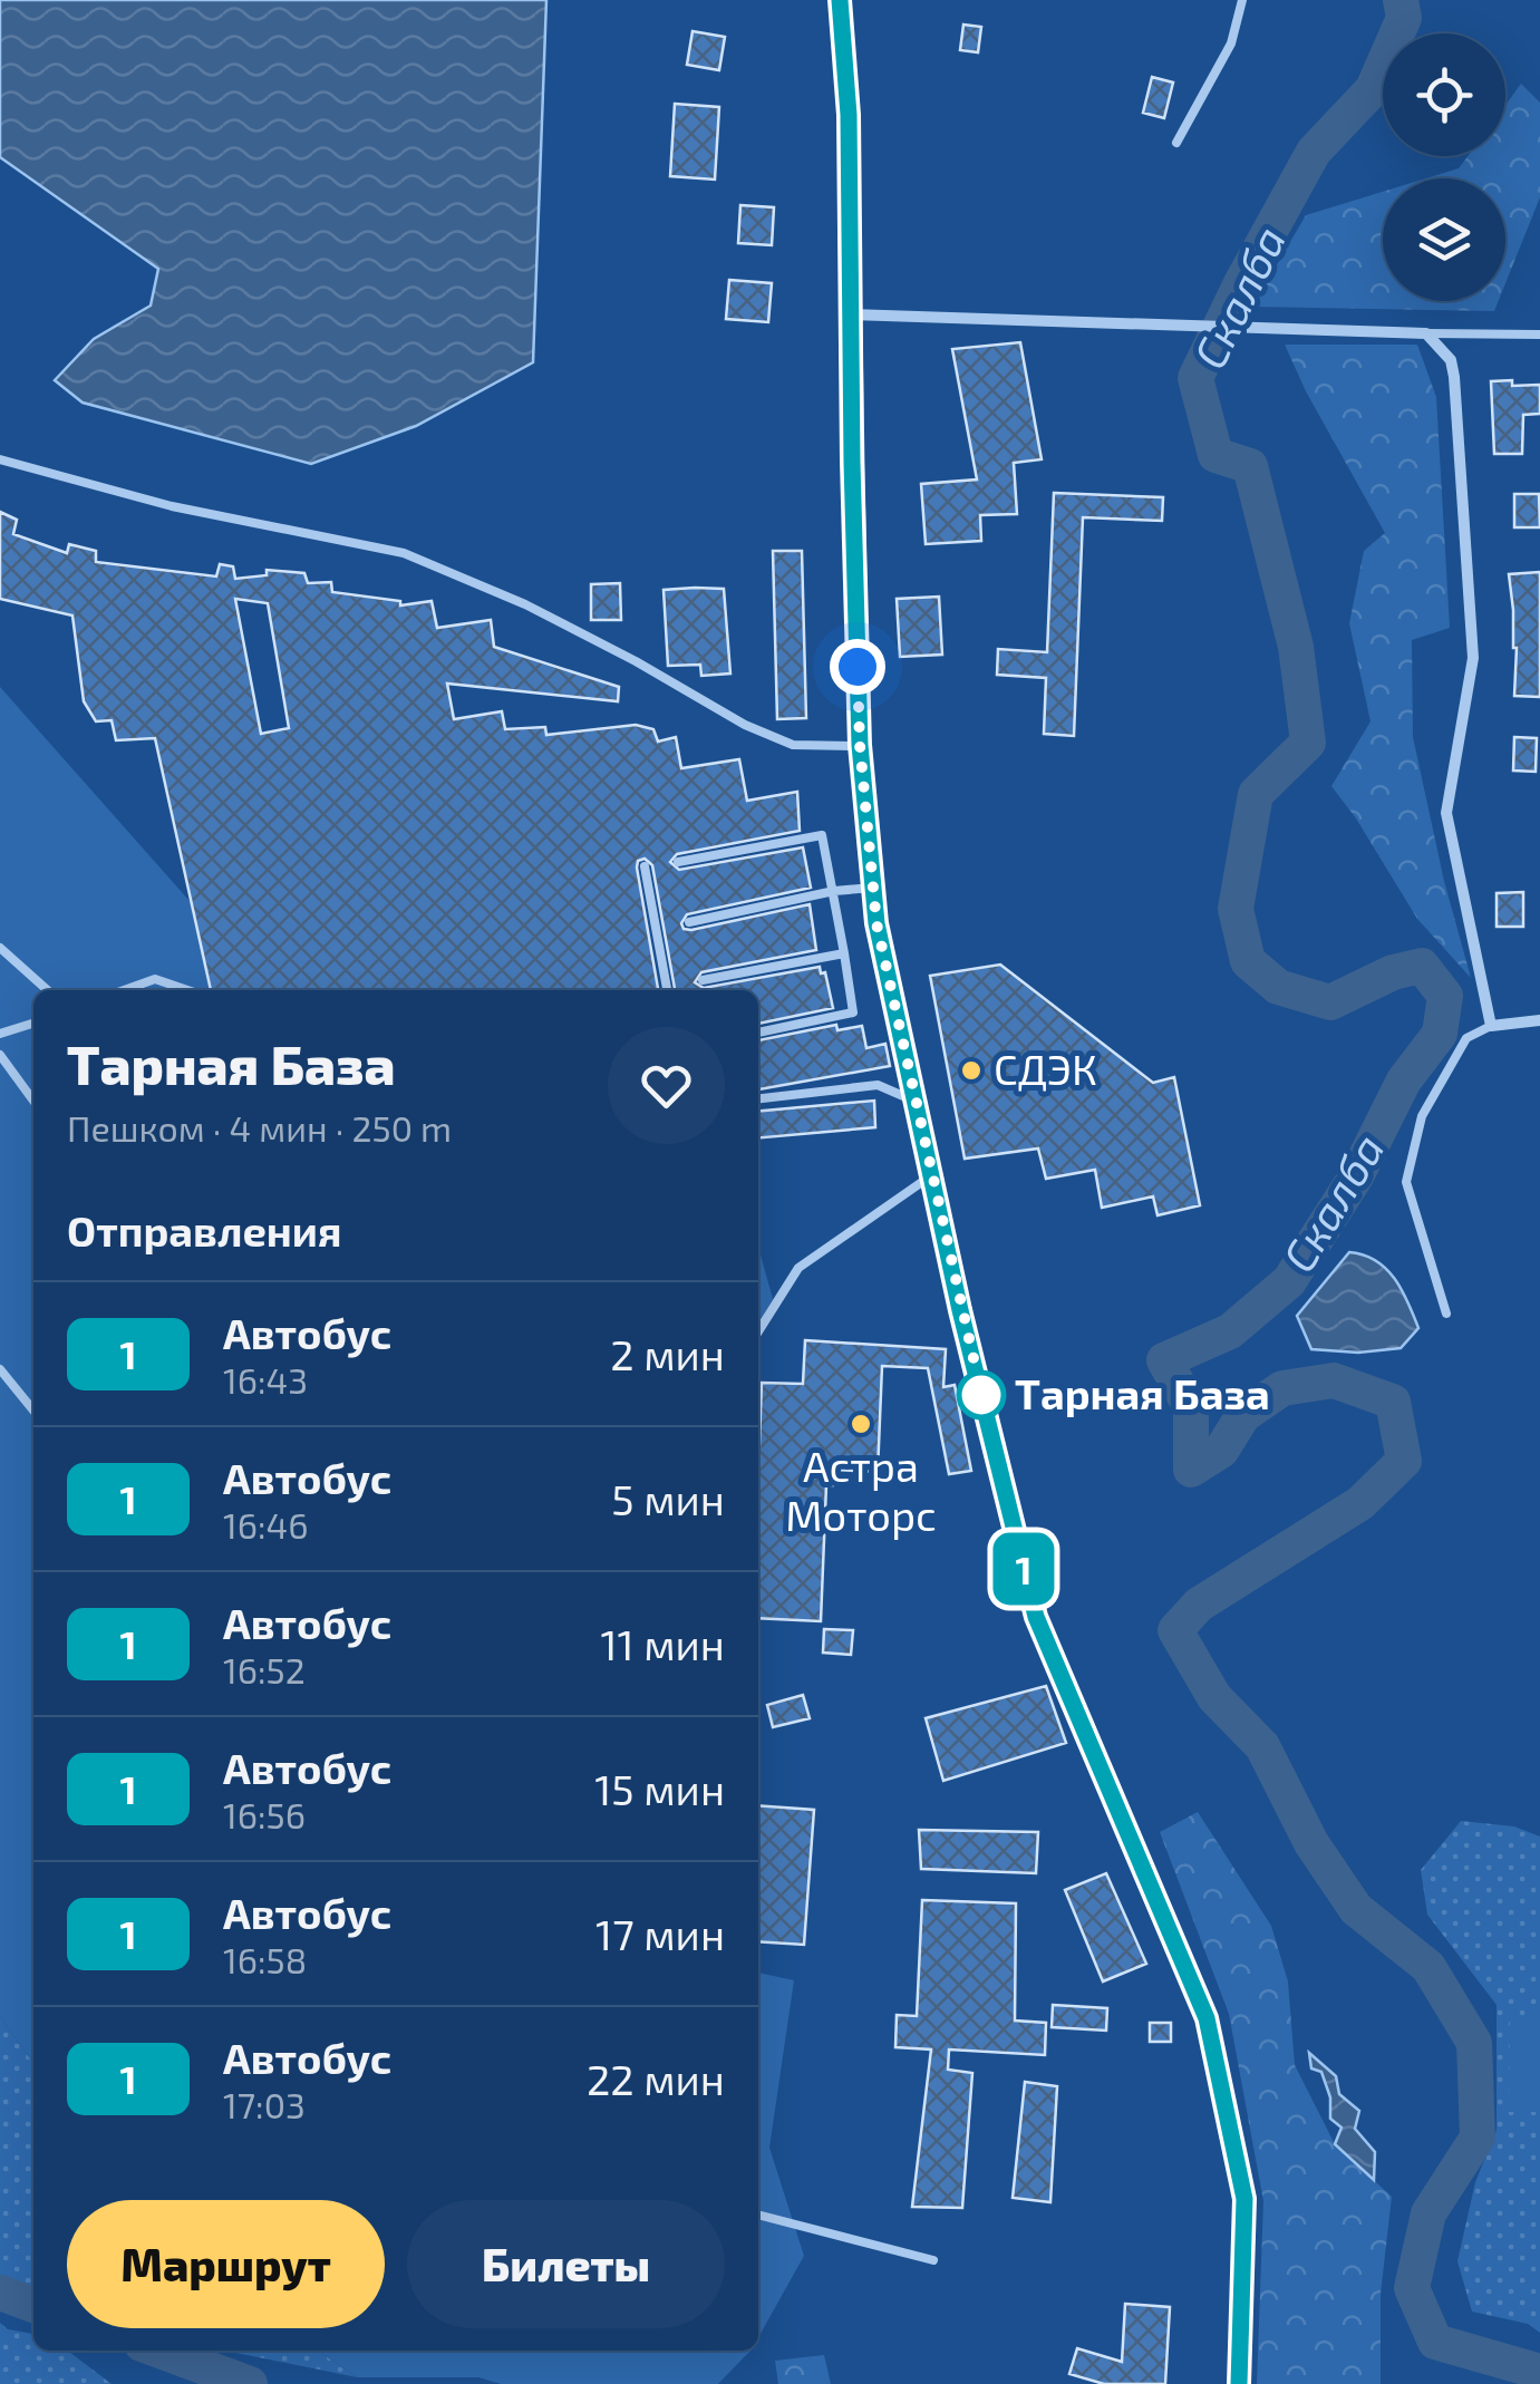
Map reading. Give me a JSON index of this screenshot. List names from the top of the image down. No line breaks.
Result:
{"water":["Скалба"],"places":["СДЭК","Тарная База","Астра Моторс"],"lines":["bus line 1"],"page":{"on_map":"1","heading":[["Тарная База","Пешком · 4 мин · 250 m"],"Отправления"],"list":[{"mark":"1","name":"Автобус","note":"16:43","value":"2 мин"},{"mark":"1","name":"Автобус","note":"16:46","value":"5 мин"},{"mark":"1","name":"Автобус","note":"16:52","value":"11 мин"},{"mark":"1","name":"Автобус","note":"16:56","value":"15 мин"},{"mark":"1","name":"Автобус","note":"16:58","value":"17 мин"},{"mark":"1","name":"Автобус","note":"17:03","value":"22 мин"}],"buttons":["Маршрут","Билеты"]}}
